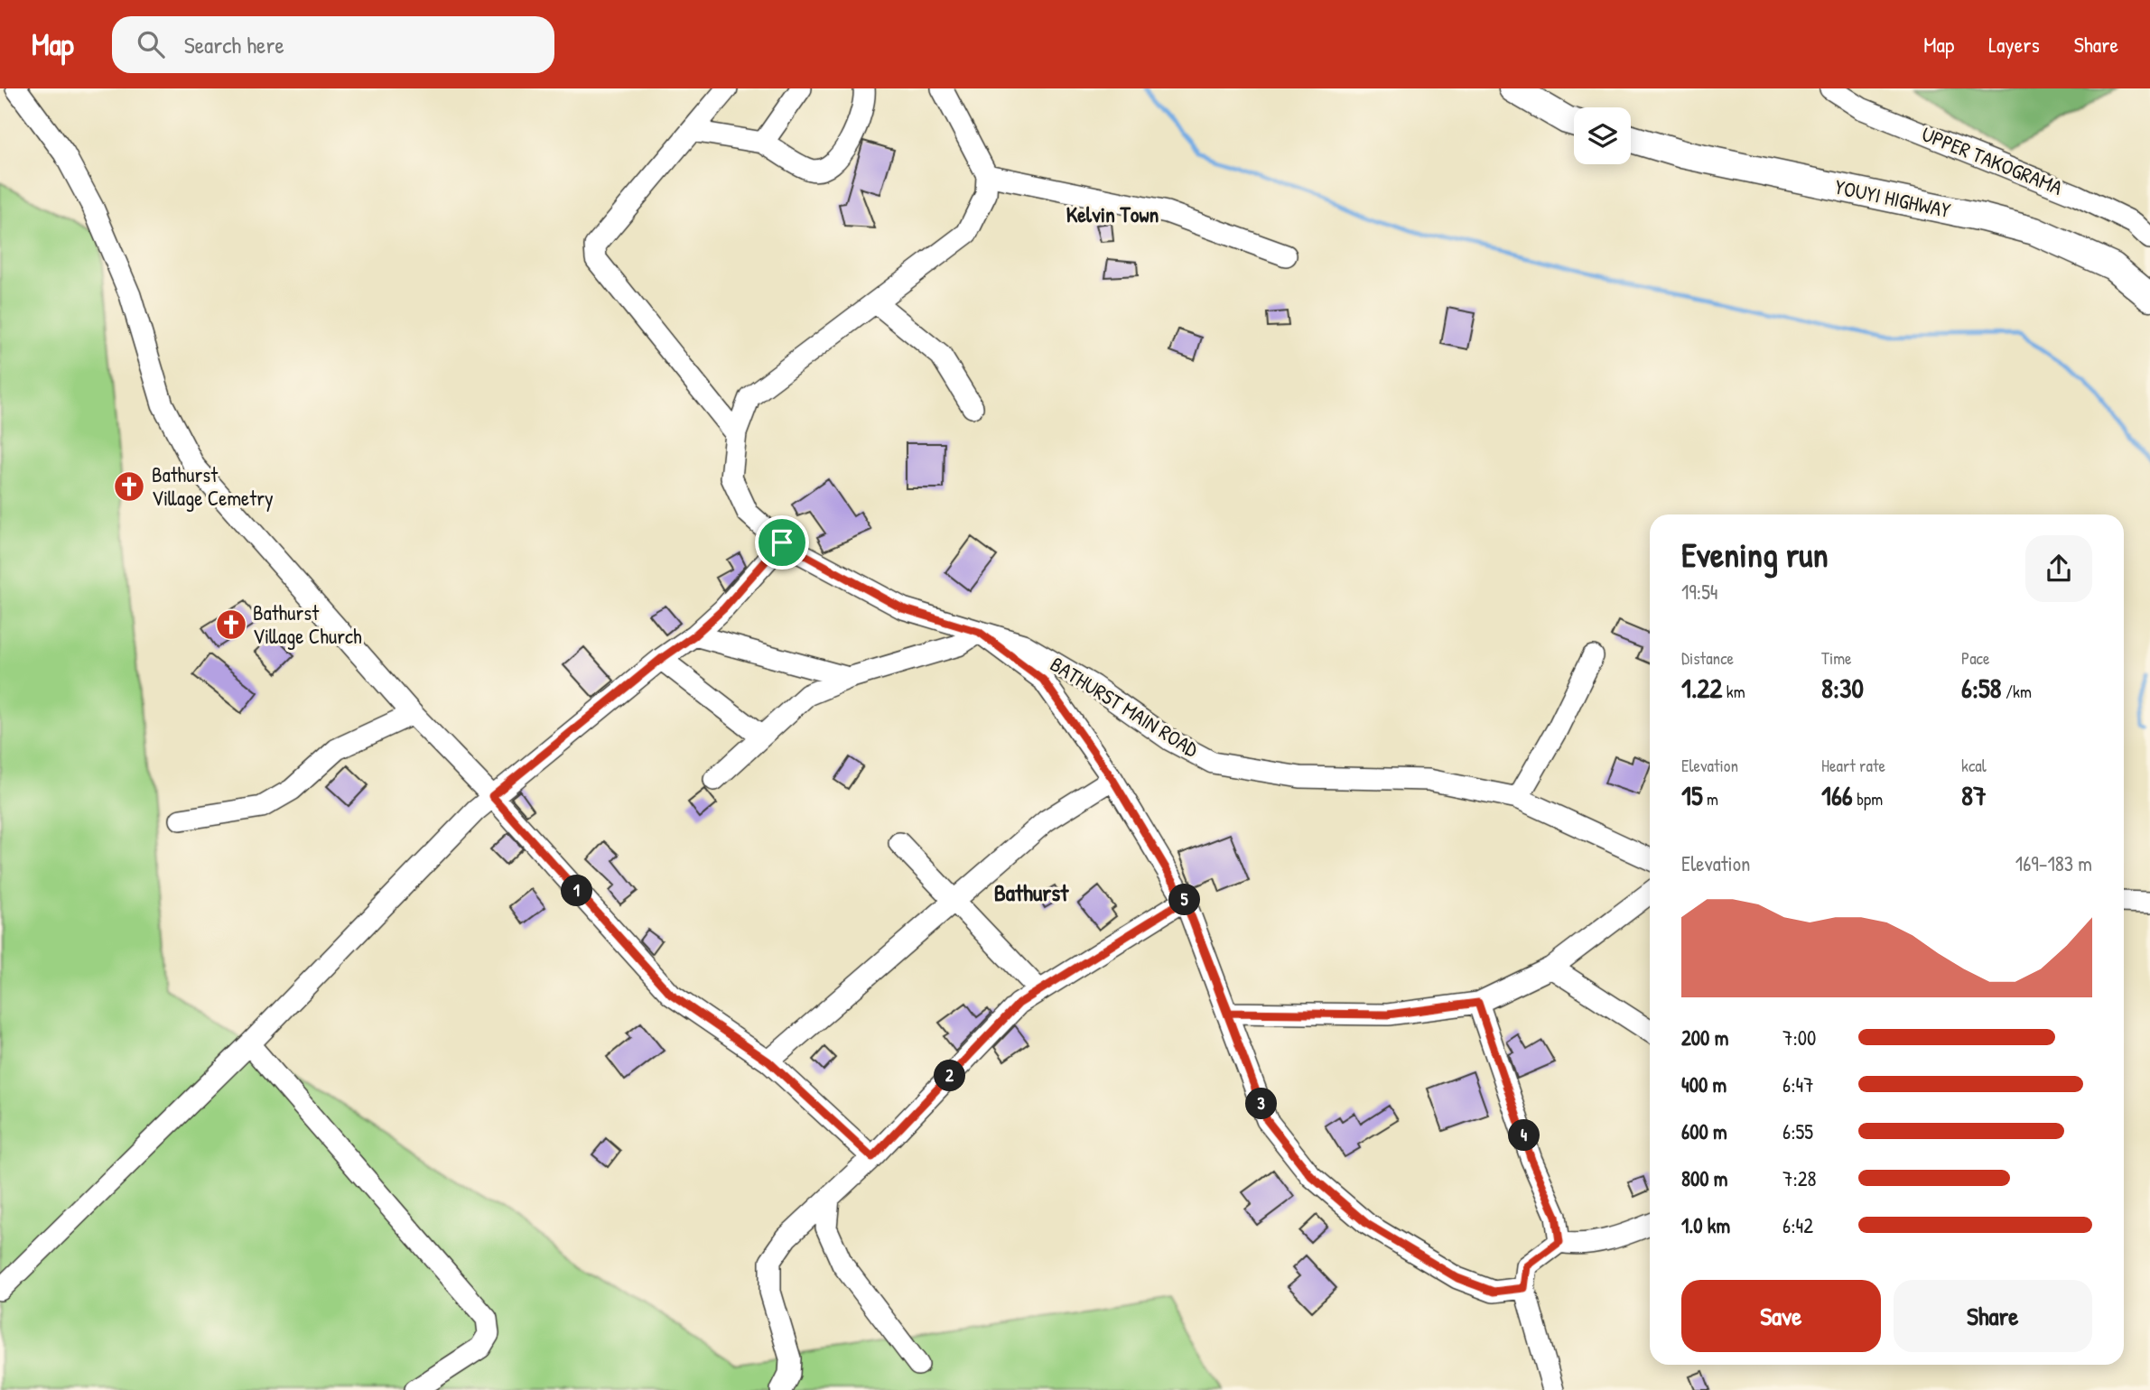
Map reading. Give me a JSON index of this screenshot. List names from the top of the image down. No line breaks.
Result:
{"streets":{"main road":["YOUYI HIGHWAY"],"street":["UPPER TAKOGRAMA","BATHURST MAIN ROAD"]},"districts":["Kelvin Town","Bathurst"],"places":{"church":["Bathurst Village Cemetry","Bathurst Village Church"]},"page":{"header":"Map","search":"Search here","nav":["Map","Layers","Share"],"heading":["Evening run","19:54"],"stats":[["Distance","1.22 km"],["Time","8:30"],["Pace","6:58 /km"],["Elevation","15 m"],["Heart rate","166 bpm"],["kcal","87"]],"chart":["Elevation","169–183 m"],"pins":["1","5","2","3","4"],"list":[{"name":"200 m","note":"7:00"},{"name":"400 m","note":"6:47"},{"name":"600 m","note":"6:55"},{"name":"800 m","note":"7:28"},{"name":"1.0 km","note":"6:42"}],"buttons":["Save","Share"]}}
